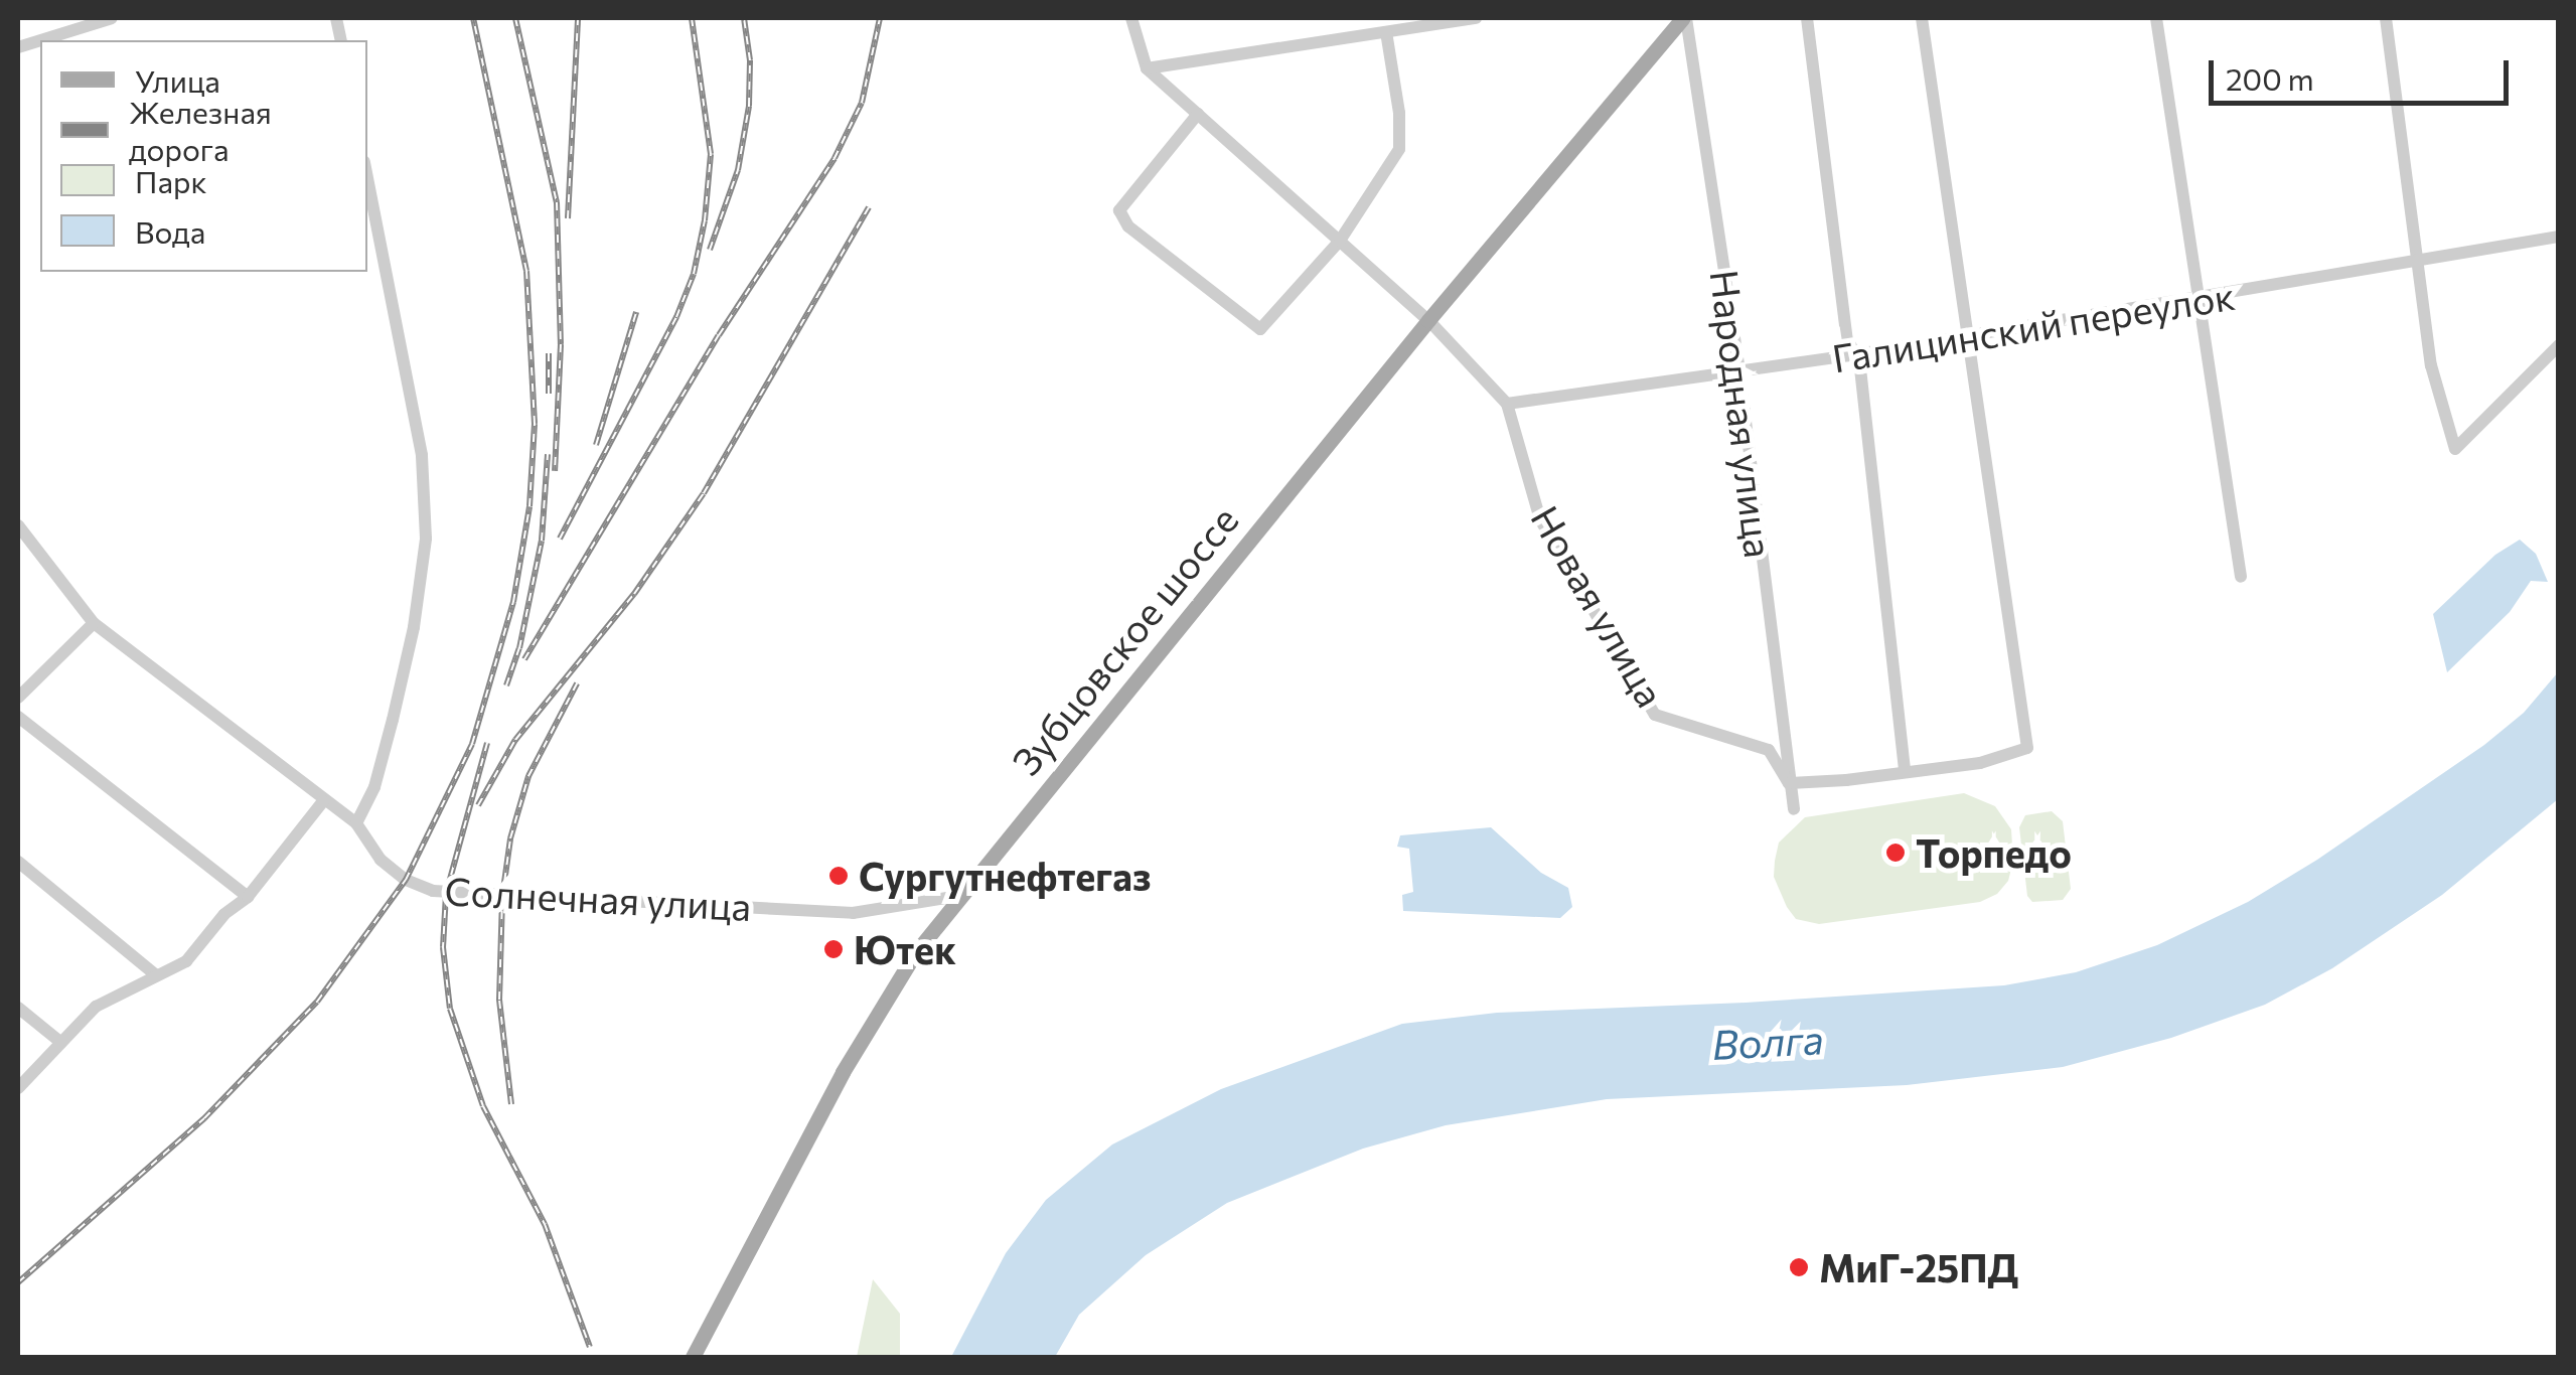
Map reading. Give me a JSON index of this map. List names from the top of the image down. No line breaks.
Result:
{"streets":{"main road":["Зубцовское шоссе"],"street":["Галицинский переулок","Народная улица","Новая улица","Солнечная улица"]},"crossings":[["Галицинский переулок","Народная улица"],["Галицинский переулок","Новая улица"],["Народная улица","Новая улица"],["Народная улица","Зубцовское шоссе"],["Новая улица","Зубцовское шоссе"],["Зубцовское шоссе","Солнечная улица"]],"water":["Волга"],"places":["Торпедо","Сургутнефтегаз","Ютек","МиГ-25ПД"],"legend":["Улица","Железная дорога","Парк","Вода"],"scale_bar":"200 m"}
